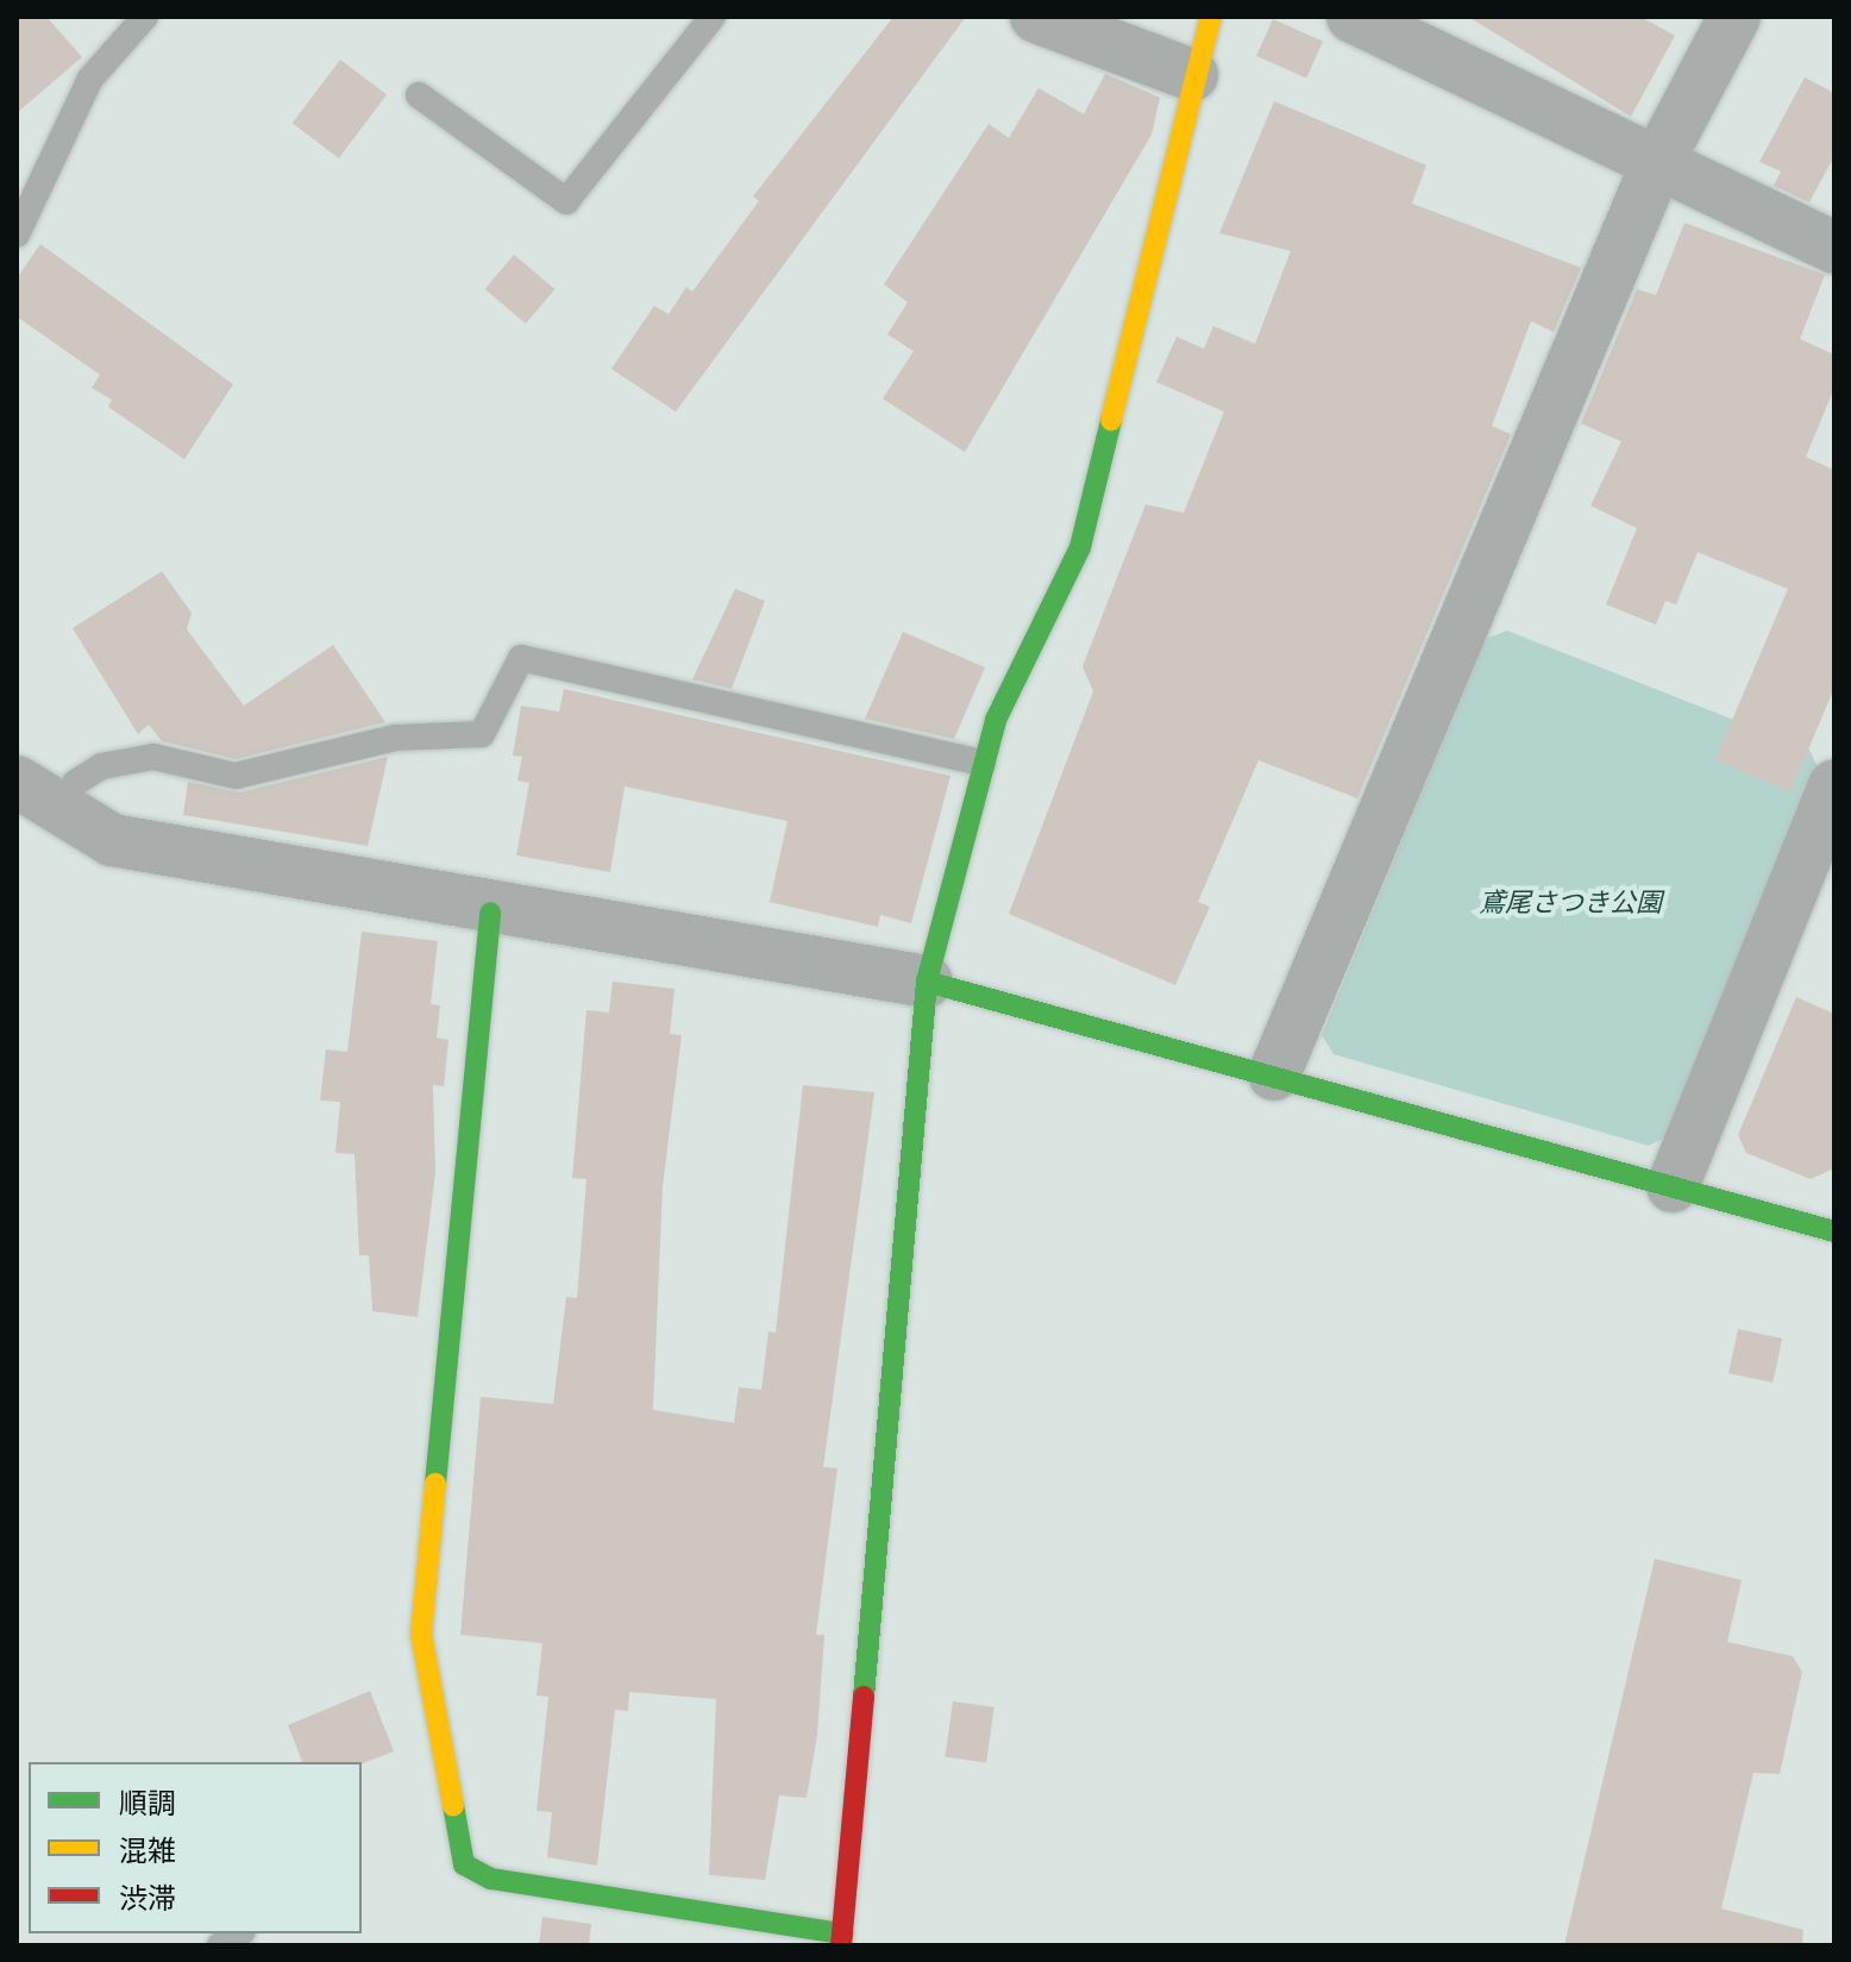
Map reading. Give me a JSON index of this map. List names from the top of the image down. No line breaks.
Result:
{"parks":["鳶尾さつき公園"],"legend":["順調","混雑","渋滞"]}
